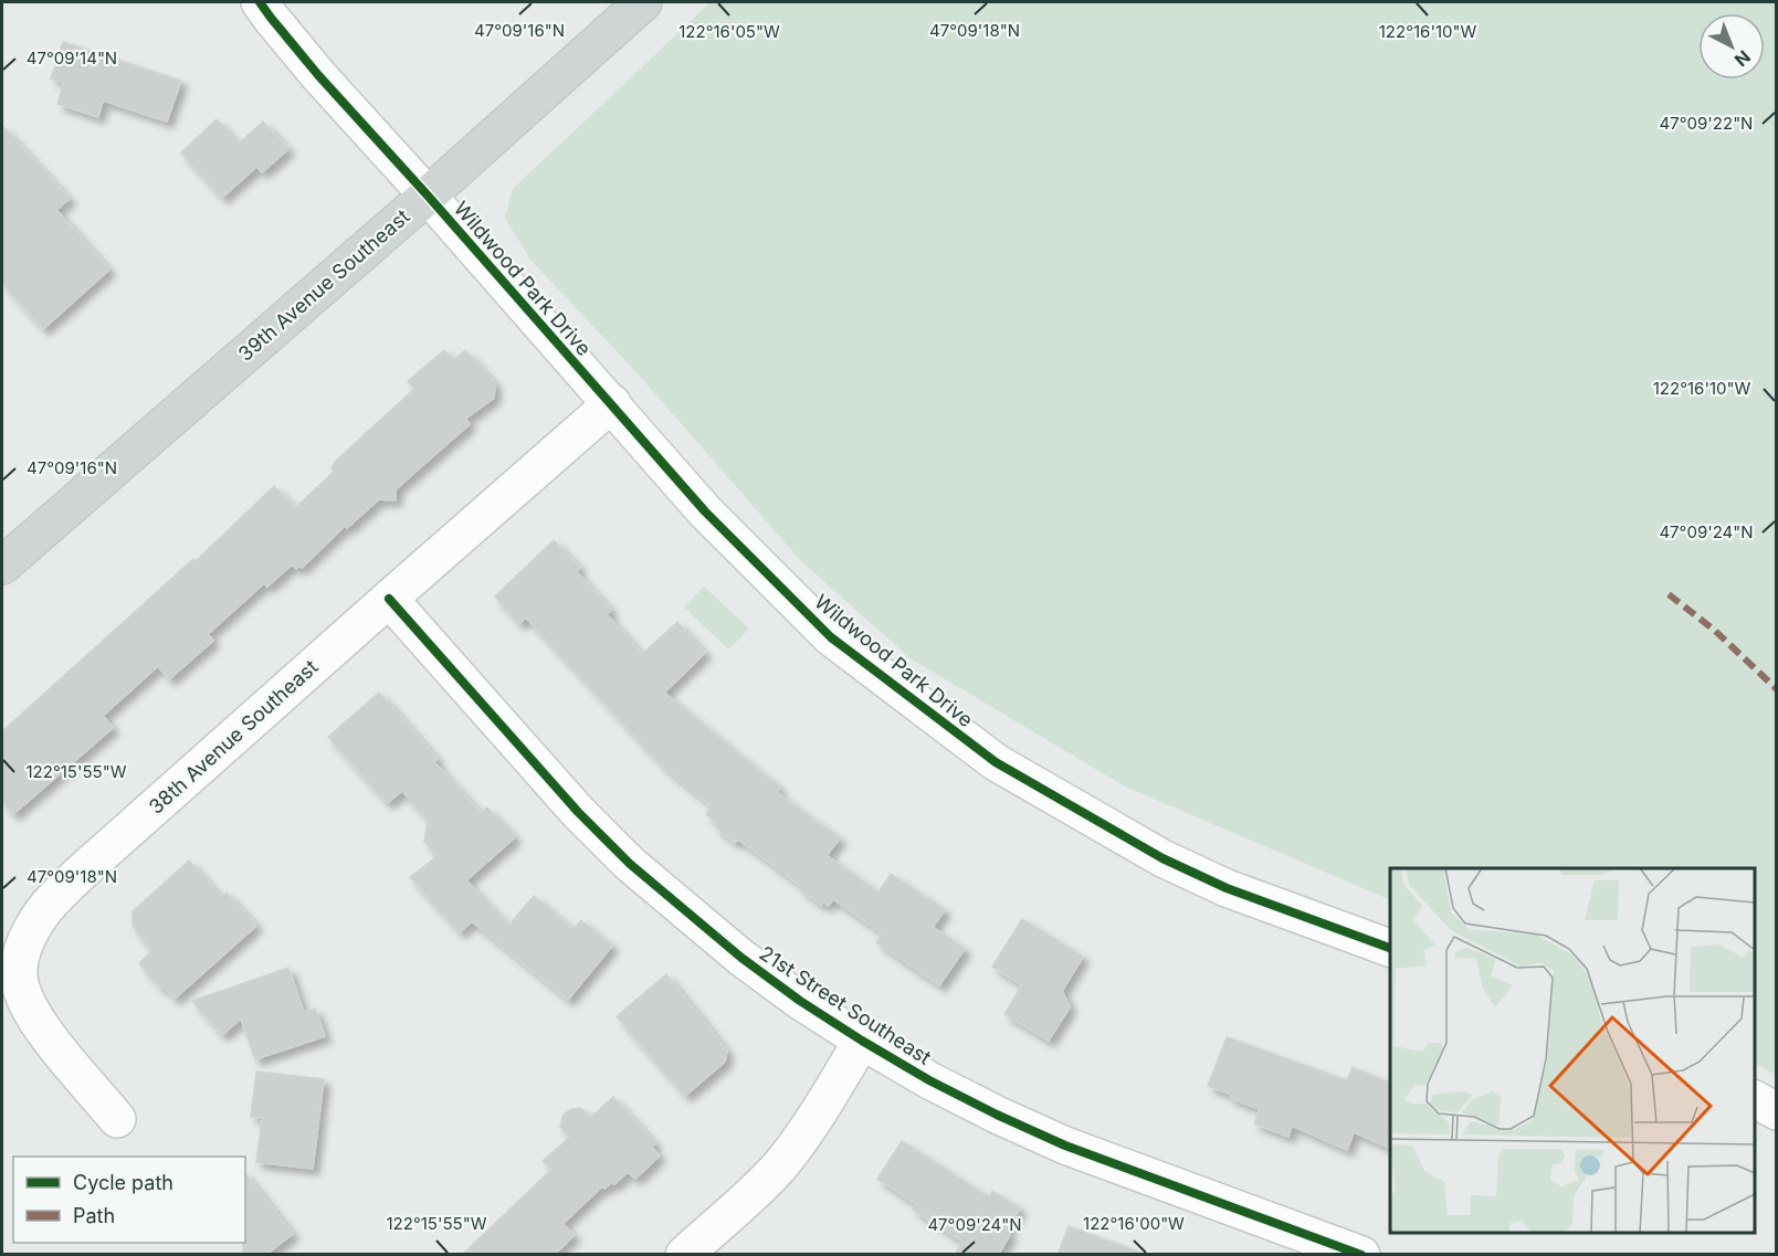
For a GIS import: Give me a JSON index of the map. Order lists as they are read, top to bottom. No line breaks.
{"streets":{"main road":["39th Avenue Southeast"],"street":["Wildwood Park Drive","38th Avenue Southeast","21st Street Southeast"]},"crossings":[["Wildwood Park Drive","39th Avenue Southeast"],["Wildwood Park Drive","38th Avenue Southeast"],["38th Avenue Southeast","21st Street Southeast"]],"legend":["Cycle path","Path"],"north":"bottom right","coordinates":["47°09'16\"N","47°09'18\"N","122°16'05\"W","122°16'10\"W","47°09'14\"N","47°09'22\"N","47°09'24\"N","122°15'55\"W","122°16'00\"W"]}
